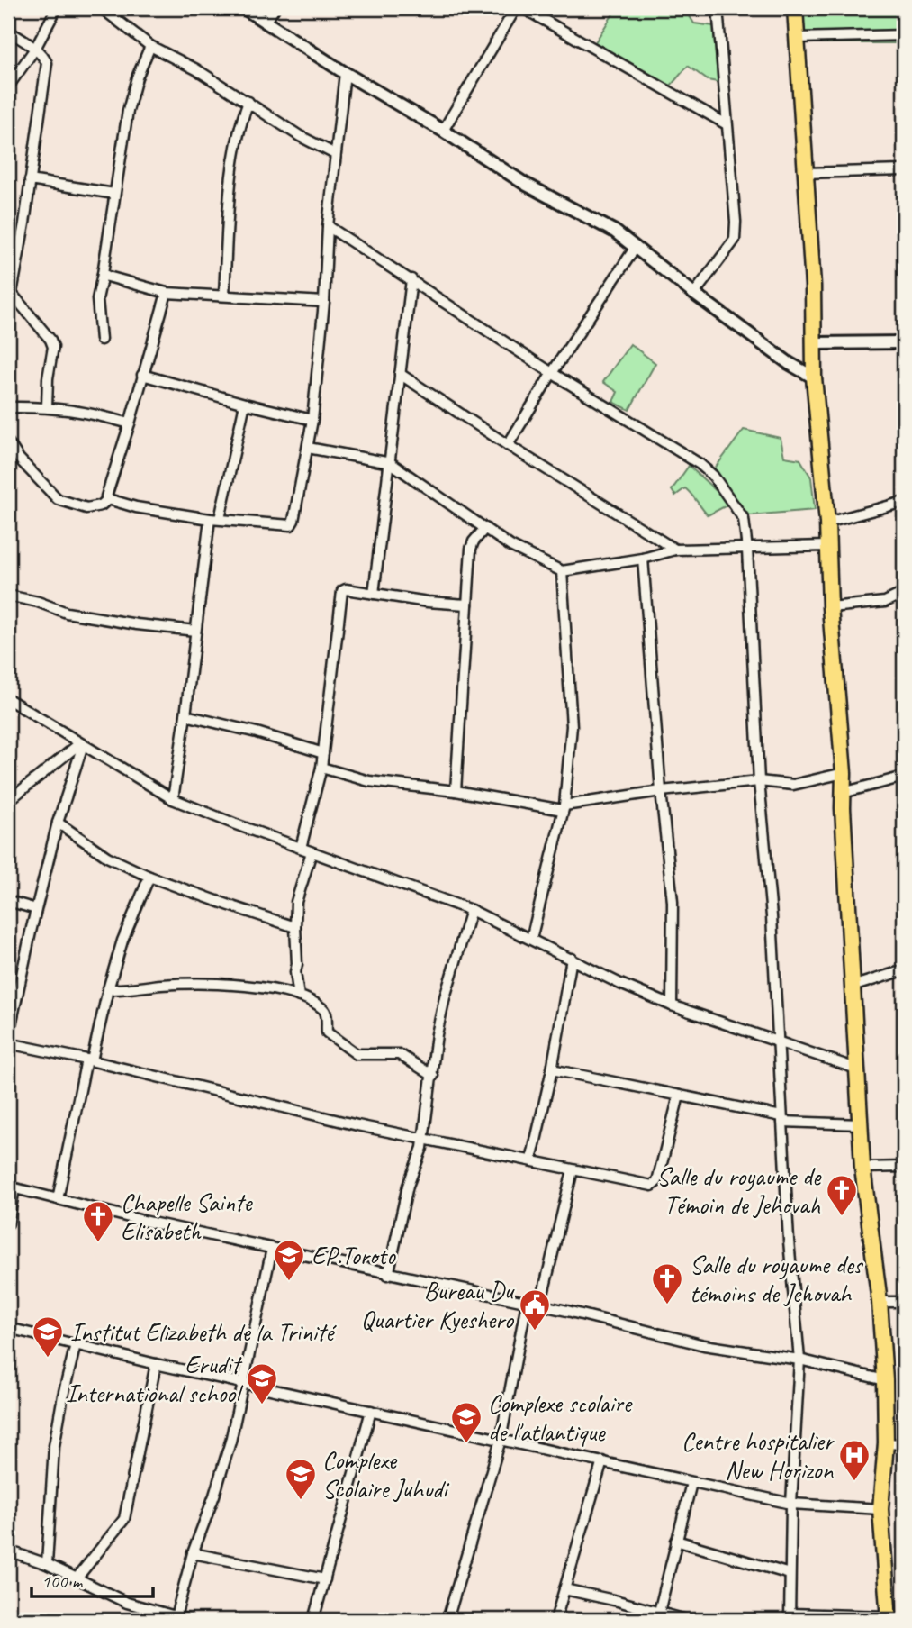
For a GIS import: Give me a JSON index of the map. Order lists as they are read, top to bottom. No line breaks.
{"places":{"church":["Salle du royaume de Témoin de Jehovah","Chapelle Sainte Elisabeth","Salle du royaume des témoins de Jehovah"],"school or university":["EP.Toroto","Institut Elizabeth de la Trinité","Erudit International school","Complexe scolaire de l'atlantique","Complexe Scolaire Juhudi"],"public building":["Bureau Du Quartier Kyeshero"],"hospital":["Centre hospitalier New Horizon"]},"scale_bar":"100 m"}
